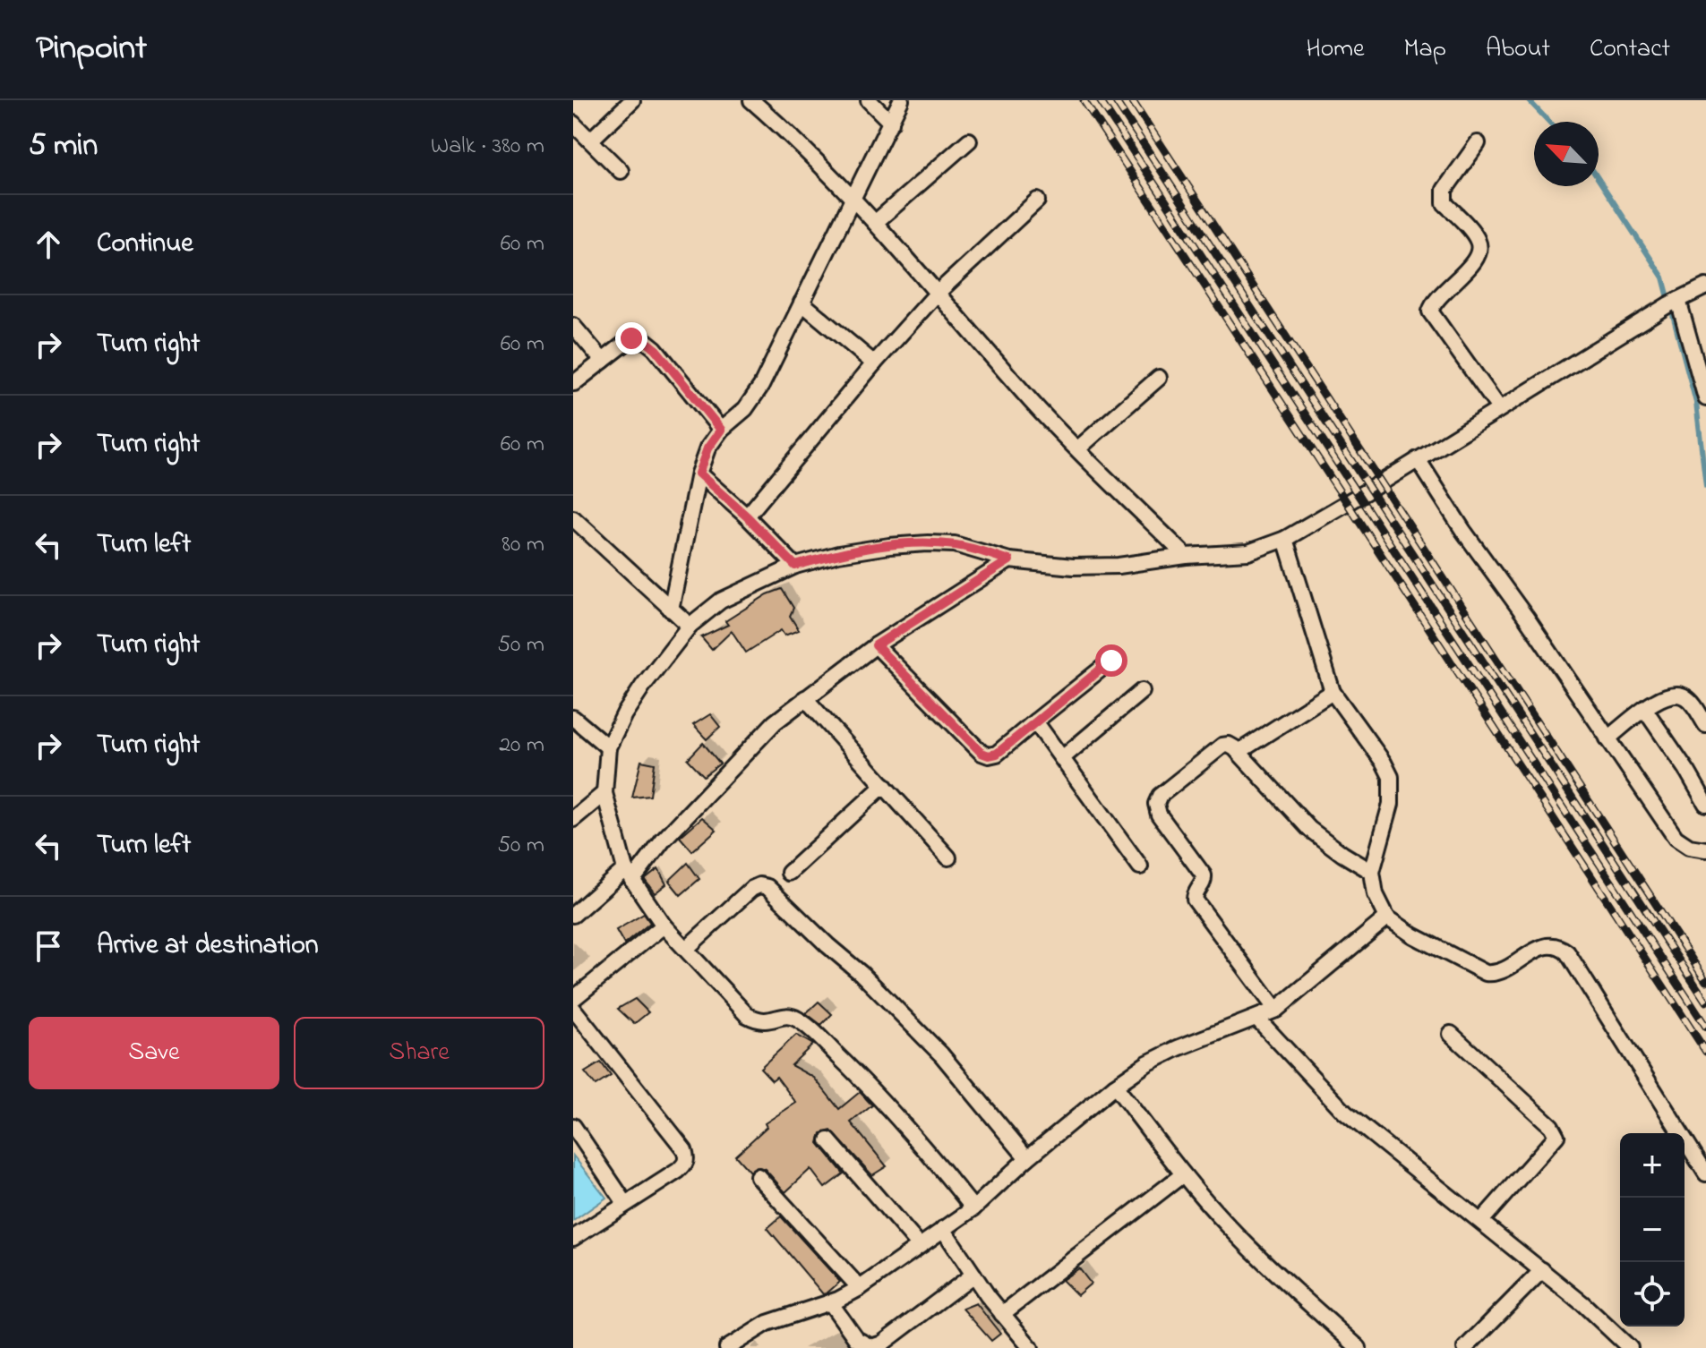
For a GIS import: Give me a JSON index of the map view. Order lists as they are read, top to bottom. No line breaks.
{"north":"top left","page":{"header":"Pinpoint","nav":["Home","Map","About","Contact"],"heading":["5 min","Walk · 380 m"],"list":[["Continue","60 m"],["Turn right","60 m"],["Turn right","60 m"],["Turn left","80 m"],["Turn right","50 m"],["Turn right","20 m"],["Turn left","50 m"],"Arrive at destination"],"buttons":["Save","Share"],"map_buttons":["+","−"]}}
